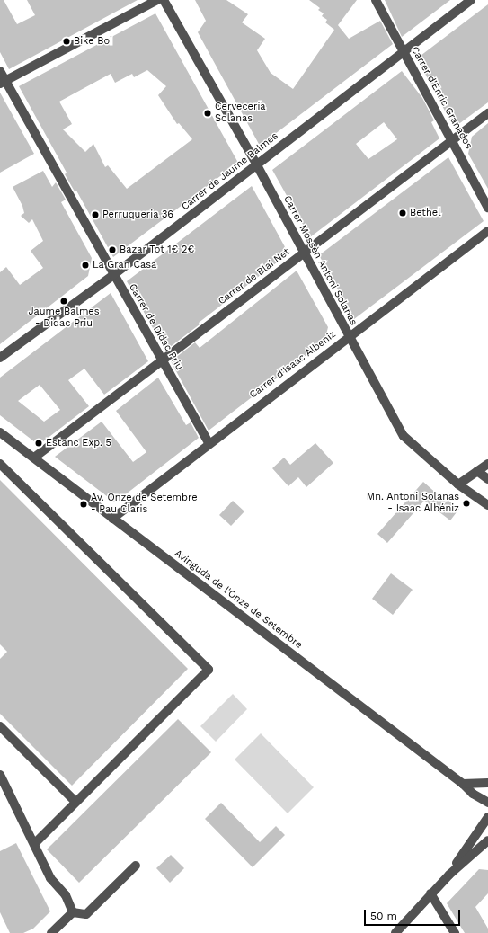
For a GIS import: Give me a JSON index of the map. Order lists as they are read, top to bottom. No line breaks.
{"streets":{"street":["Carrer d'Enric Granados","Carrer de Jaume Balmes","Carrer Mossèn Antoni Solanas","Carrer de Blai Net","Carrer de Dídac Priu","Carrer d'Isaac Albeniz","Avinguda de l'Onze de Setembre"]},"crossings":[["Carrer d'Enric Granados","Carrer de Jaume Balmes"],["Carrer d'Enric Granados","Carrer de Blai Net"],["Carrer de Jaume Balmes","Carrer Mossèn Antoni Solanas"],["Carrer de Jaume Balmes","Carrer de Dídac Priu"],["Carrer Mossèn Antoni Solanas","Carrer de Blai Net"],["Carrer Mossèn Antoni Solanas","Carrer d'Isaac Albeniz"],["Carrer de Blai Net","Carrer de Dídac Priu"],["Carrer de Blai Net","Avinguda de l'Onze de Setembre"],["Carrer de Dídac Priu","Carrer d'Isaac Albeniz"],["Carrer d'Isaac Albeniz","Avinguda de l'Onze de Setembre"]],"places":["Bike Boi","Cervecería Solanas","Bethel","Perruqueria 36","Bazar Tot 1€ 2€","La Gran Casa","Jaume Balmes - Didac Priu","Estanc Exp. 5","Mn. Antoni Solanas - Isaac Albéniz","Av. Onze de Setembre - Pau Claris"],"scale_bar":"50 m"}
